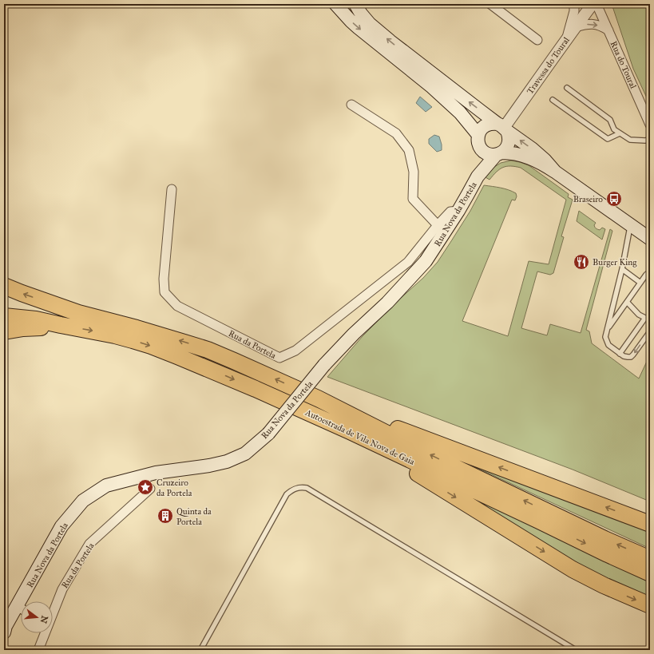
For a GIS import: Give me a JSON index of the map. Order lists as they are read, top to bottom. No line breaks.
{"streets":{"highway":["Autoestrada de Vila Nova de Gaia"],"main road":["Rua Nova da Portela"],"street":["Rua do Toural","Travessa do Toural","Rua da Portela"]},"crossings":[["Travessa do Toural","Rua Nova da Portela"],["Rua Nova da Portela","Rua da Portela"]],"places":{"bus stop":["Braseiro"],"restaurant":["Burger King"],"place":["Cruzeiro da Portela"],"building":["Quinta da Portela"]},"north":"right"}
